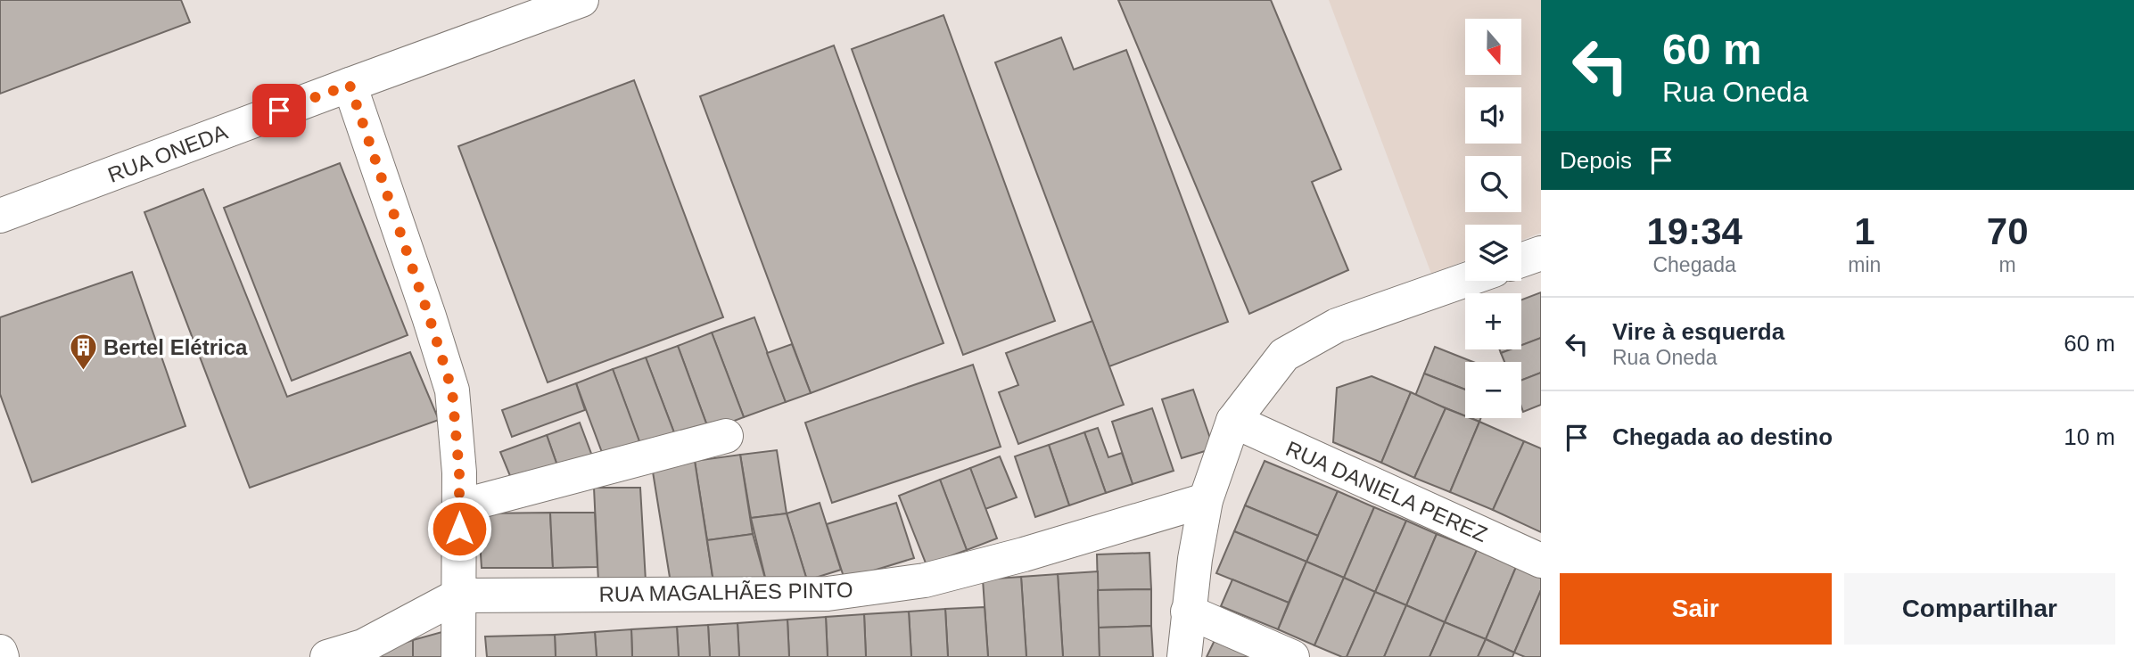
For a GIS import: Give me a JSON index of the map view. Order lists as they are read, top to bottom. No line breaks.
{"streets":{"street":["RUA ONEDA","RUA DANIELA PEREZ","RUA MAGALHÃES PINTO"]},"places":{"building":["Bertel Elétrica"]},"north":"bottom","page":{"turn":["60 m","Rua Oneda"],"map_buttons":["+","−"],"then":"Depois","eta":["19:34","Chegada","1","min","70","m"],"list":[{"name":"Vire à esquerda","note":"Rua Oneda","value":"60 m"},{"name":"Chegada ao destino","value":"10 m"}],"buttons":["Sair","Compartilhar"]}}
